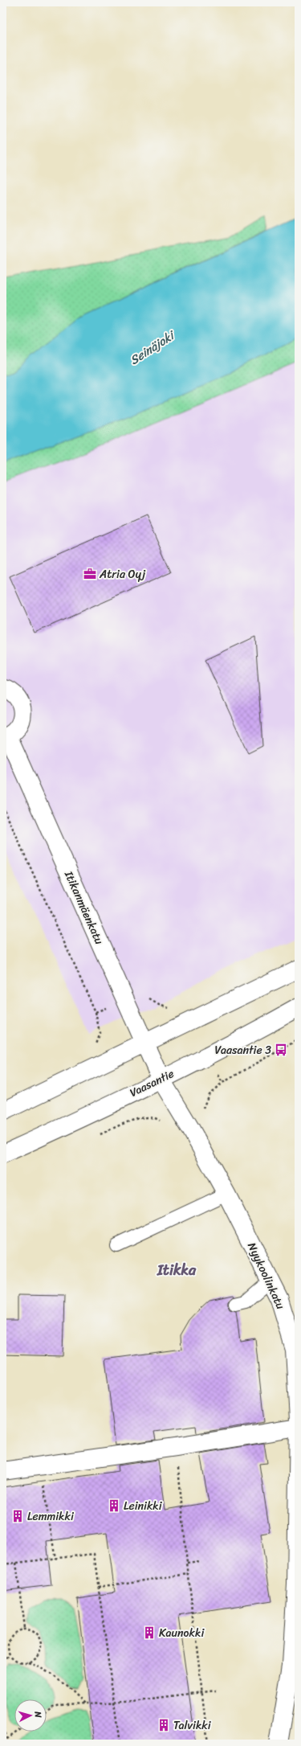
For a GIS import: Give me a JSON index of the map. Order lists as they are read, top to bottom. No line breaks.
{"streets":{"street":["Itikanmäenkatu","Vaasantie","Nyykoolinkatu"]},"crossings":[["Itikanmäenkatu","Vaasantie"],["Itikanmäenkatu","Nyykoolinkatu"],["Vaasantie","Nyykoolinkatu"]],"districts":["Itikka"],"water":["Seinäjoki"],"places":{"office":["Atria Oyj"],"bus stop":["Vaasantie 3"],"building":["Leinikki","Lemmikki","Kaunokki","Talvikki"]},"north":"right"}
